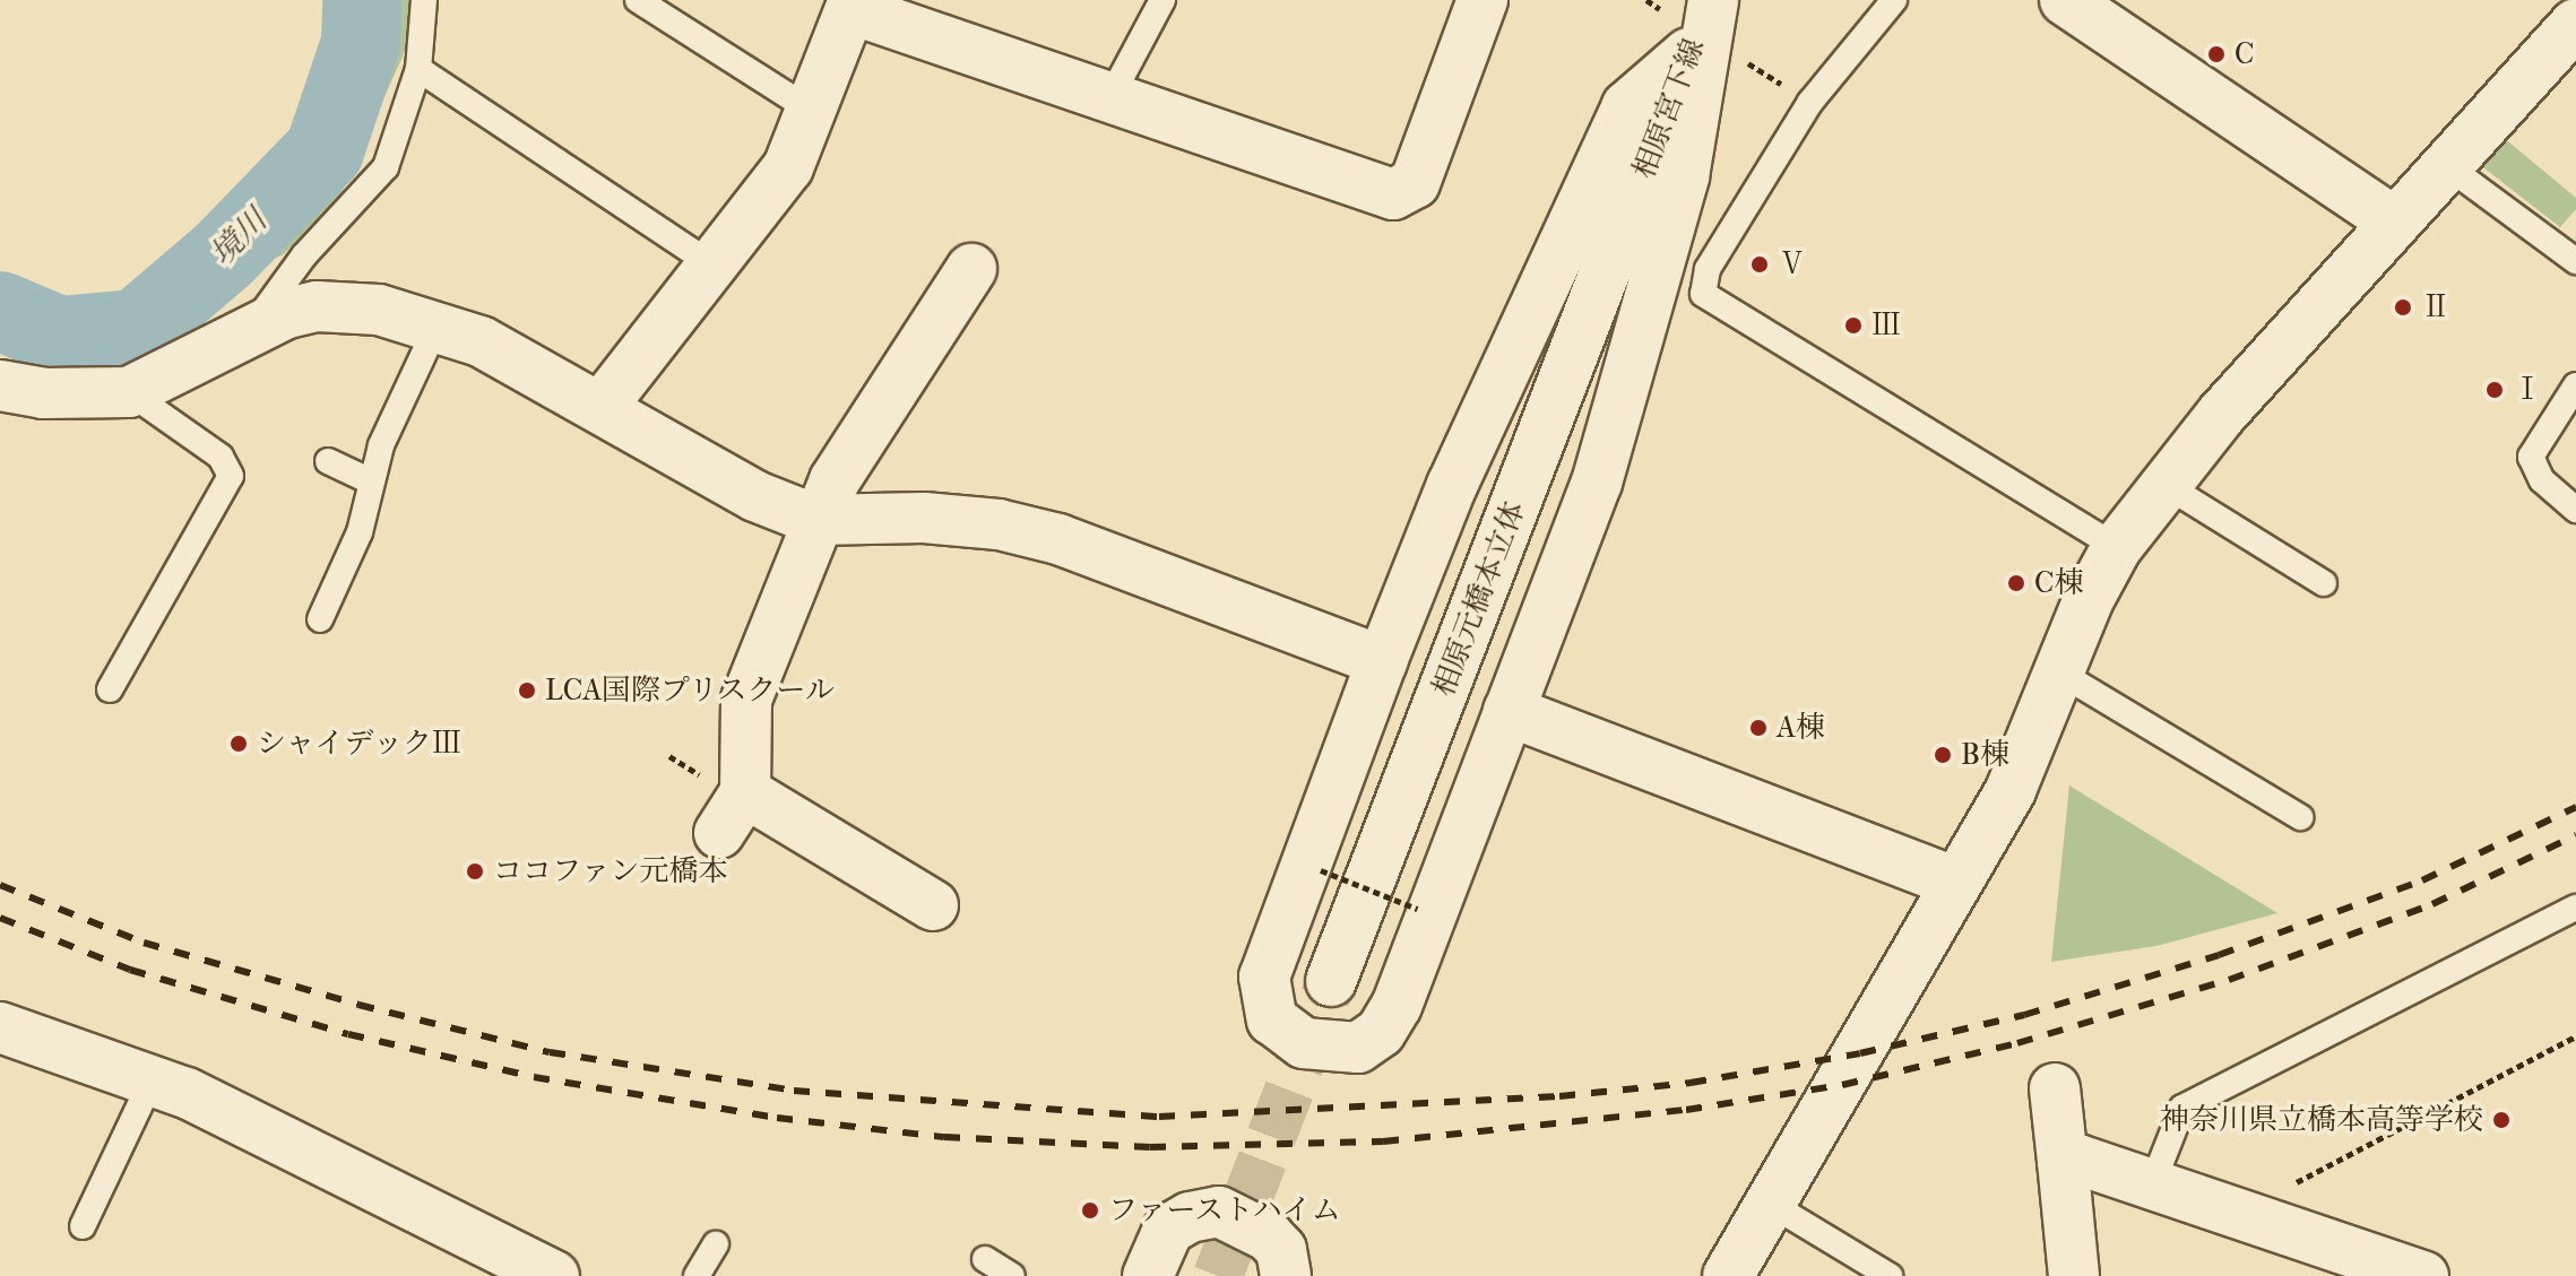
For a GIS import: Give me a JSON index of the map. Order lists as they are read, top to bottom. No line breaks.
{"streets":{"street":["相原宮下線","相原元橋本立体"]},"crossings":[["相原宮下線","相原元橋本立体"]],"water":["境川"],"places":["C","Ⅴ","Ⅱ","Ⅲ","Ⅰ","C棟","LCA国際プリスクール","A棟","シャイデックⅢ","B棟","ココファン元橋本","神奈川県立橋本高等学校","ファーストハイム"]}
